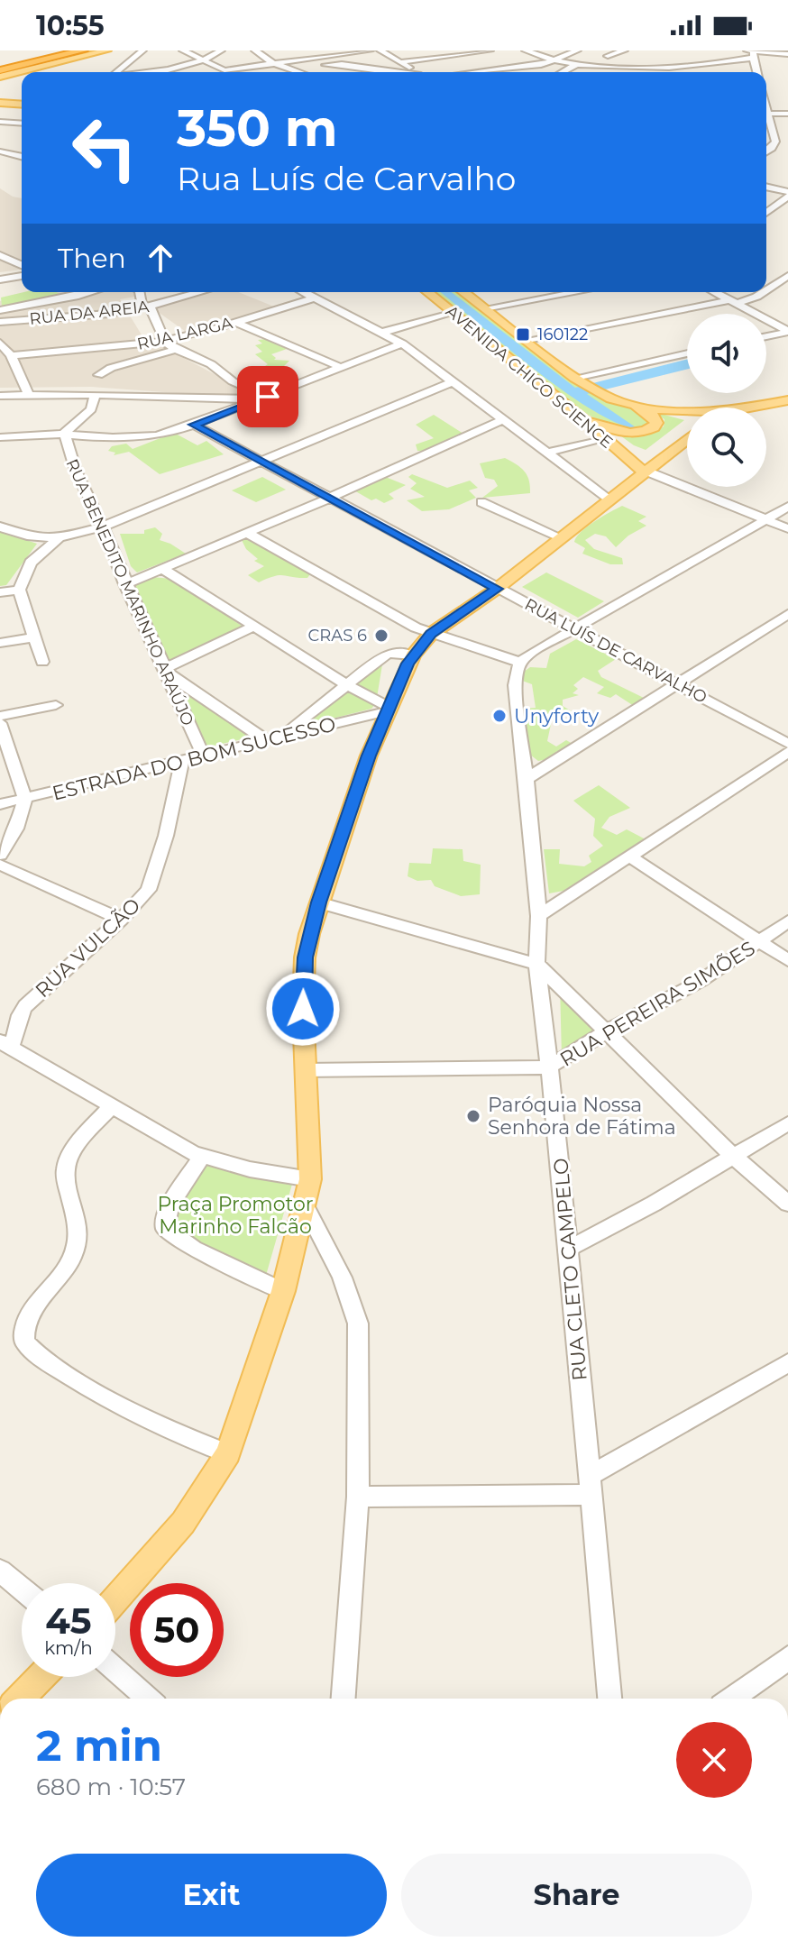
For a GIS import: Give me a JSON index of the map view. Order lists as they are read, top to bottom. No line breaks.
{"streets":{"main road":["AVENIDA CHICO SCIENCE"],"street":["RUA DA AREIA","RUA LARGA","RUA BENEDITO MARINHO ARAÚJO","RUA LUÍS DE CARVALHO","ESTRADA DO BOM SUCESSO","RUA VULCÃO","RUA PEREIRA SIMÕES","RUA CLETO CAMPELO"]},"crossings":[["RUA BENEDITO MARINHO ARAÚJO","ESTRADA DO BOM SUCESSO"],["ESTRADA DO BOM SUCESSO","RUA VULCÃO"],["RUA PEREIRA SIMÕES","RUA CLETO CAMPELO"]],"parks":["Praça Promotor Marinho Falcão"],"places":{"transit":["160122"],"other":["CRAS 6","Unyforty","Paróquia Nossa Senhora de Fátima"]},"page":{"status":"10:55","turn":["350 m","Rua Luís de Carvalho"],"then":"Then","speed":"45 km/h","limit":"50","heading":["2 min","680 m · 10:57"],"buttons":["Exit","Share"]}}
